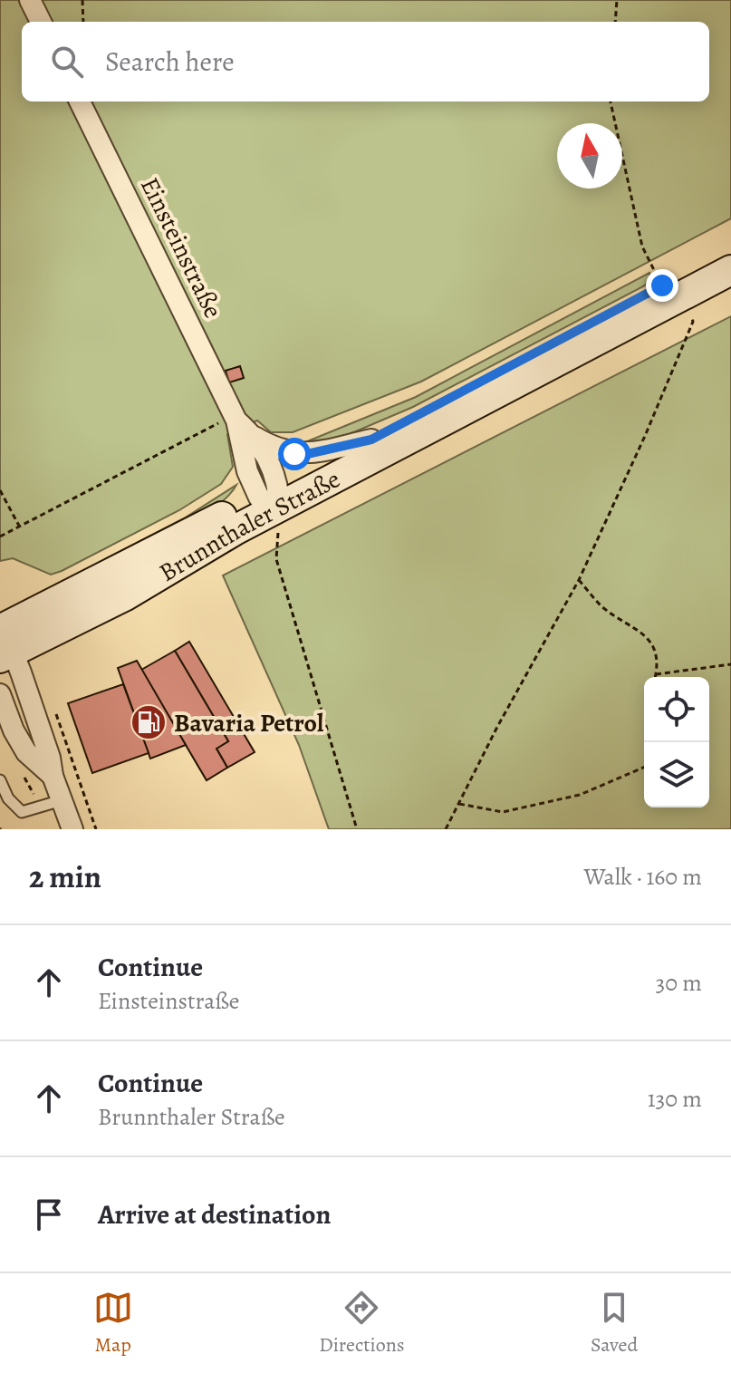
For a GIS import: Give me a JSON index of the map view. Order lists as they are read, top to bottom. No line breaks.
{"streets":{"main road":["Brunnthaler Straße"],"street":["Einsteinstraße"]},"crossings":[["Einsteinstraße","Brunnthaler Straße"]],"places":{"fuel station":["Bavaria Petrol"]},"north":"top","page":{"search":"Search here","heading":["2 min","Walk · 160 m"],"list":[["Continue","Einsteinstraße","30 m"],["Continue","Brunnthaler Straße","130 m"],"Arrive at destination"],"nav":["Map","Directions","Saved"]}}
